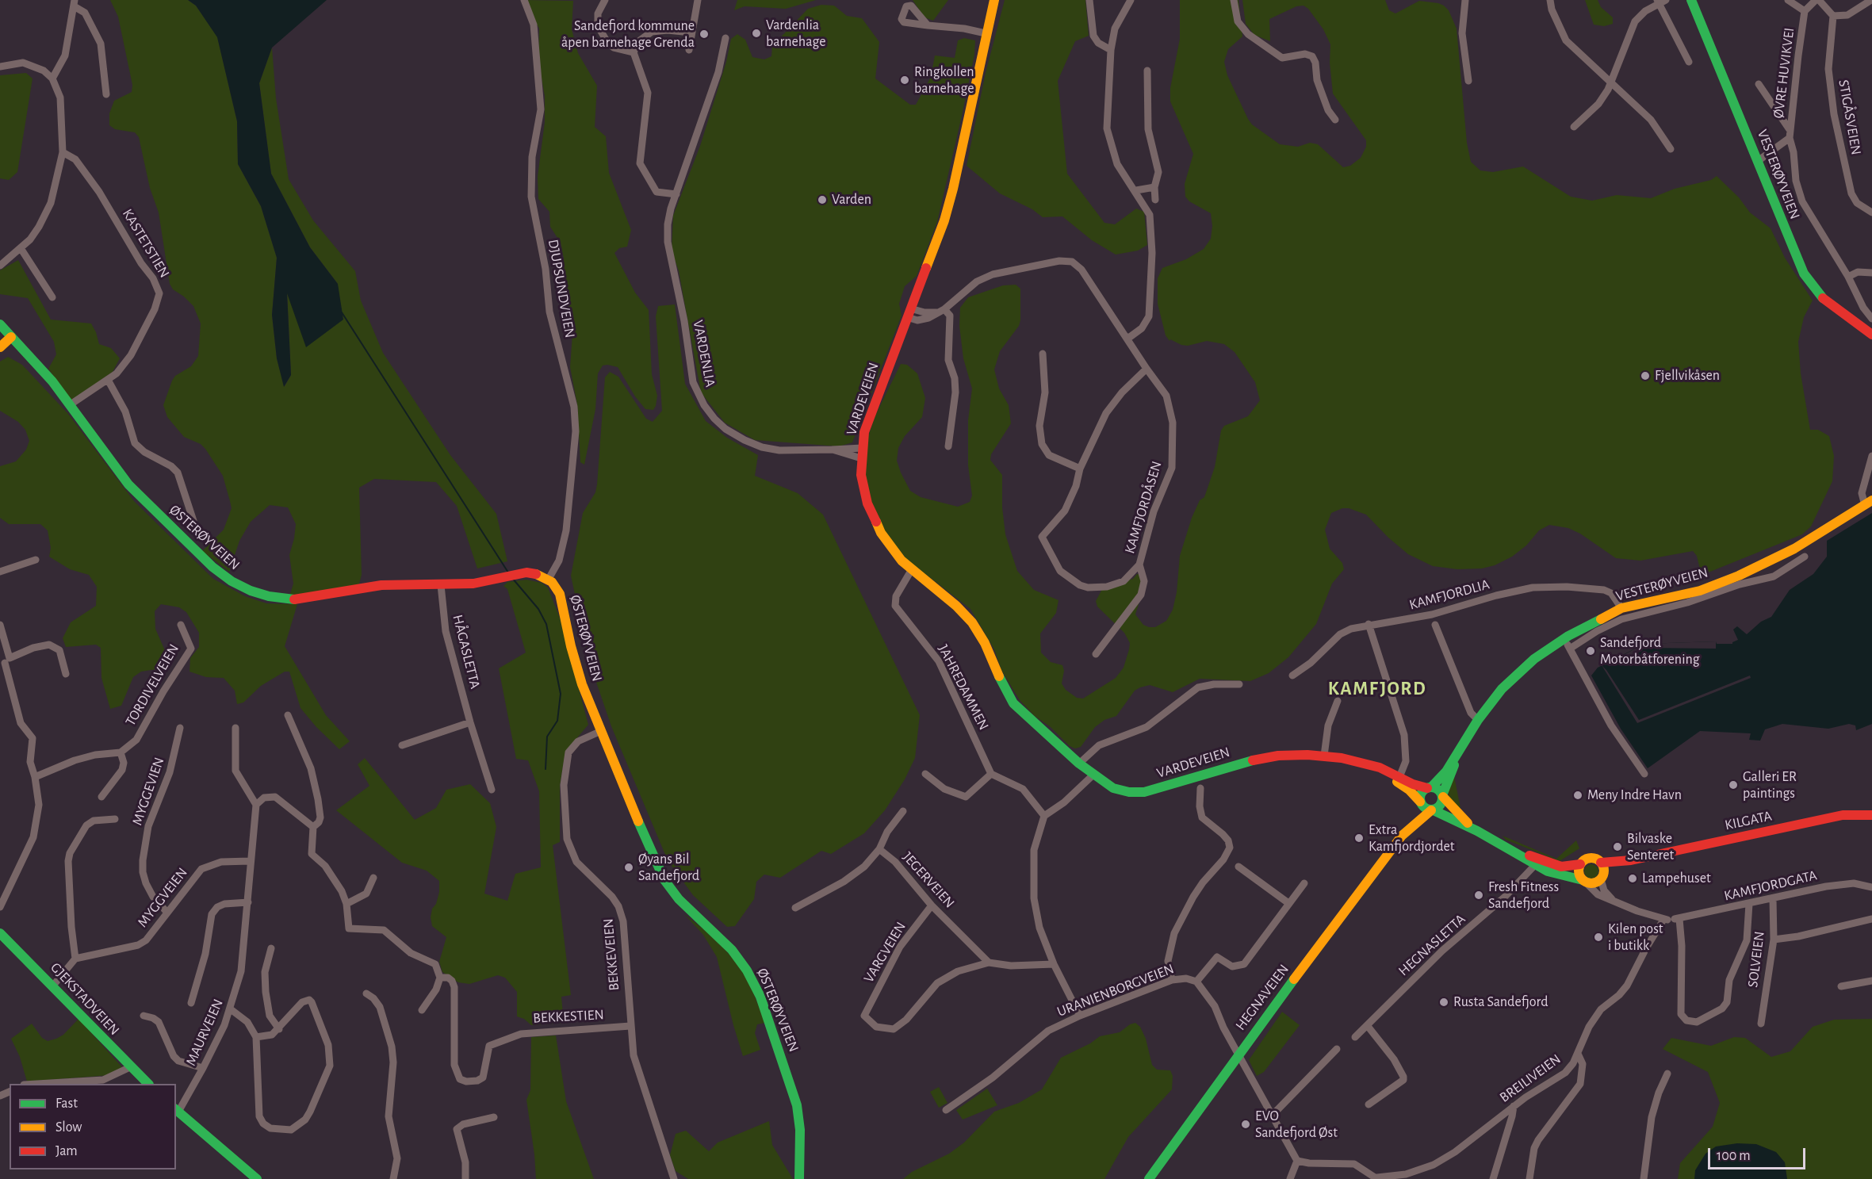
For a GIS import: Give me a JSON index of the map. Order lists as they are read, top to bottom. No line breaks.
{"streets":{"main road":["VESTERØYVEIEN","VARDEVEIEN","ØSTERØYVEIEN","KILGATA","HEGNAVEIEN","GJEKSTADVEIEN"],"street":["ØVRE HUVIKVEI","STIGÅSVEIEN","KASTETSTIEN","DJUPSUNDVEIEN","VARDENLIA","KAMFJORDÅSEN","KAMFJORDLIA","HÅGASLETTA","TORDIVELVEIEN","JAHREDAMMEN","MYGGEVIEN","JEGERVEIEN","KAMFJORDGATA","MYGGVEIEN","HEGNASLETTA","VARGVEIEN","BEKKEVEIEN","SOLVEIEN","URANIENBORGVEIEN","BEKKESTIEN","MAURVEIEN","BREILIVEIEN"]},"crossings":[["VESTERØYVEIEN","VARDEVEIEN"],["VESTERØYVEIEN","KAMFJORDLIA"],["VESTERØYVEIEN","HEGNAVEIEN"],["KASTETSTIEN","ØSTERØYVEIEN"],["DJUPSUNDVEIEN","ØSTERØYVEIEN"],["VARDENLIA","VARDEVEIEN"],["VARDEVEIEN","KAMFJORDÅSEN"],["VARDEVEIEN","JAHREDAMMEN"],["VARDEVEIEN","HEGNAVEIEN"],["ØSTERØYVEIEN","HÅGASLETTA"],["ØSTERØYVEIEN","BEKKEVEIEN"],["MYGGEVIEN","MYGGVEIEN"],["JEGERVEIEN","VARGVEIEN"],["KAMFJORDGATA","SOLVEIEN"],["KAMFJORDGATA","BREILIVEIEN"],["MYGGVEIEN","MAURVEIEN"],["BEKKEVEIEN","BEKKESTIEN"],["URANIENBORGVEIEN","HEGNAVEIEN"]],"districts":["KAMFJORD"],"places":["Vardenlia barnehage","Sandefjord kommune åpen barnehage Grenda","Ringkollen barnehage","Varden","Fjellvikåsen","Sandefjord Motorbåtforening","Galleri ER paintings","Meny Indre Havn","Extra Kamfjordjordet","Bilvaske Senteret","Øyans Bil Sandefjord","Lampehuset","Fresh Fitness Sandefjord","Kilen post i butikk","Rusta Sandefjord","EVO Sandefjord Øst"],"legend":["Fast","Slow","Jam"],"scale_bar":"100 m"}
